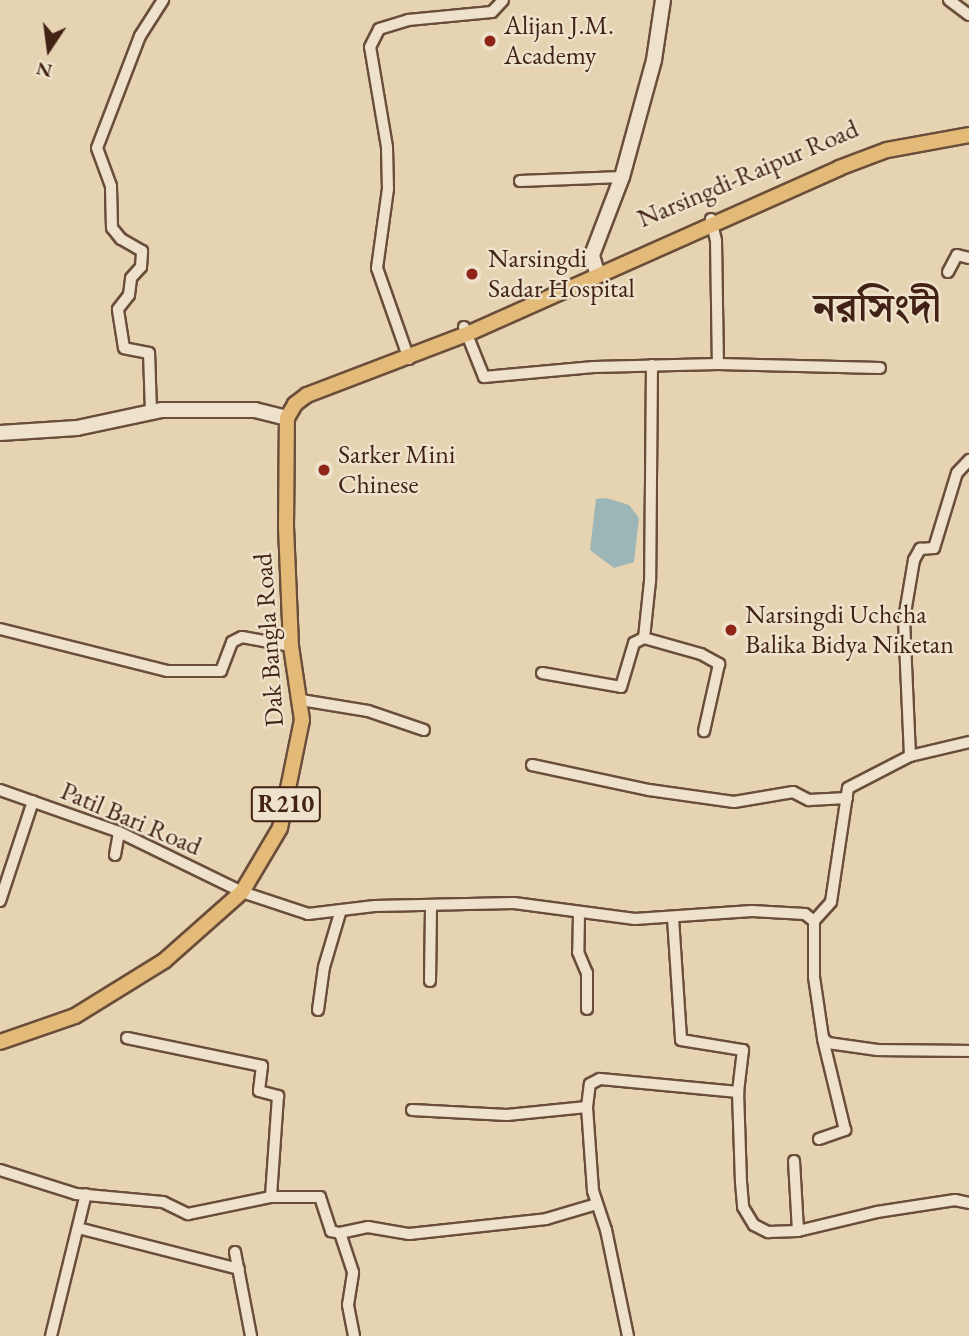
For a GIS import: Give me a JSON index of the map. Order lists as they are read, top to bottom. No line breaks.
{"streets":{"main road":["Narsingdi-Raipur Road","Dak Bangla Road","R210"],"street":["Patil Bari Road"]},"crossings":[["Narsingdi-Raipur Road","Dak Bangla Road"],["Dak Bangla Road","Patil Bari Road"]],"districts":["নরসিংদী"],"places":["Alijan J.M. Academy","Narsingdi Sadar Hospital","Sarker Mini Chinese","Narsingdi Uchcha Balika Bidya Niketan"],"north":"bottom"}
